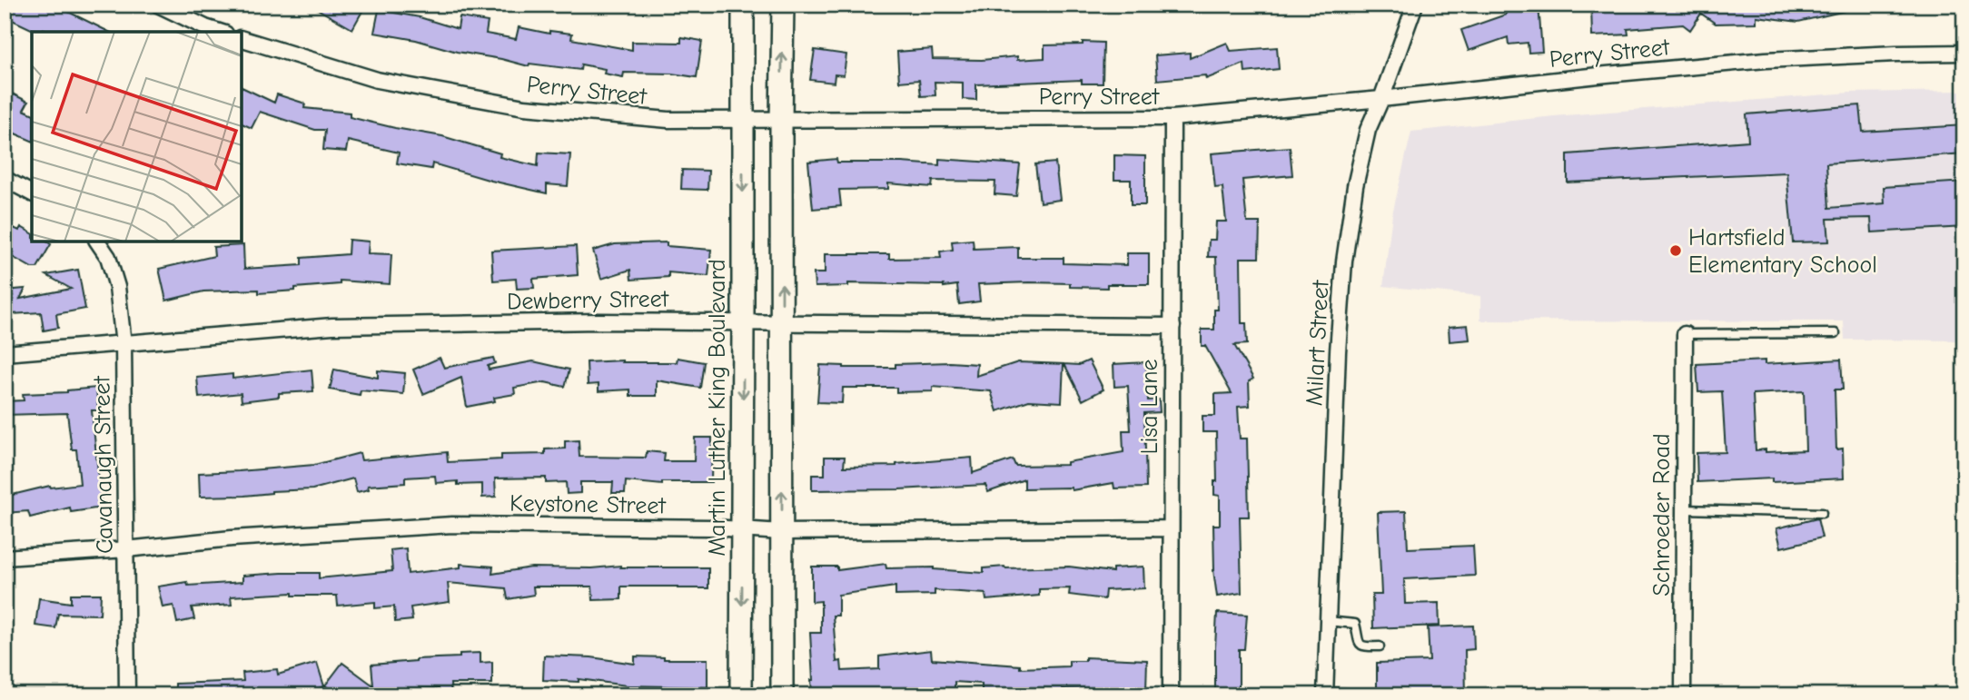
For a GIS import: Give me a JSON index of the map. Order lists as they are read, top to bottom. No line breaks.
{"streets":{"main road":["Martin Luther King Boulevard"],"street":["Perry Street","Dewberry Street","Milart Street","Lisa Lane","Cavanaugh Street","Keystone Street","Schroeder Road"]},"crossings":[["Perry Street","Milart Street"],["Perry Street","Lisa Lane"],["Perry Street","Martin Luther King Boulevard"],["Dewberry Street","Lisa Lane"],["Dewberry Street","Martin Luther King Boulevard"],["Dewberry Street","Cavanaugh Street"],["Lisa Lane","Keystone Street"],["Martin Luther King Boulevard","Keystone Street"],["Cavanaugh Street","Keystone Street"]],"places":["Hartsfield Elementary School"]}
